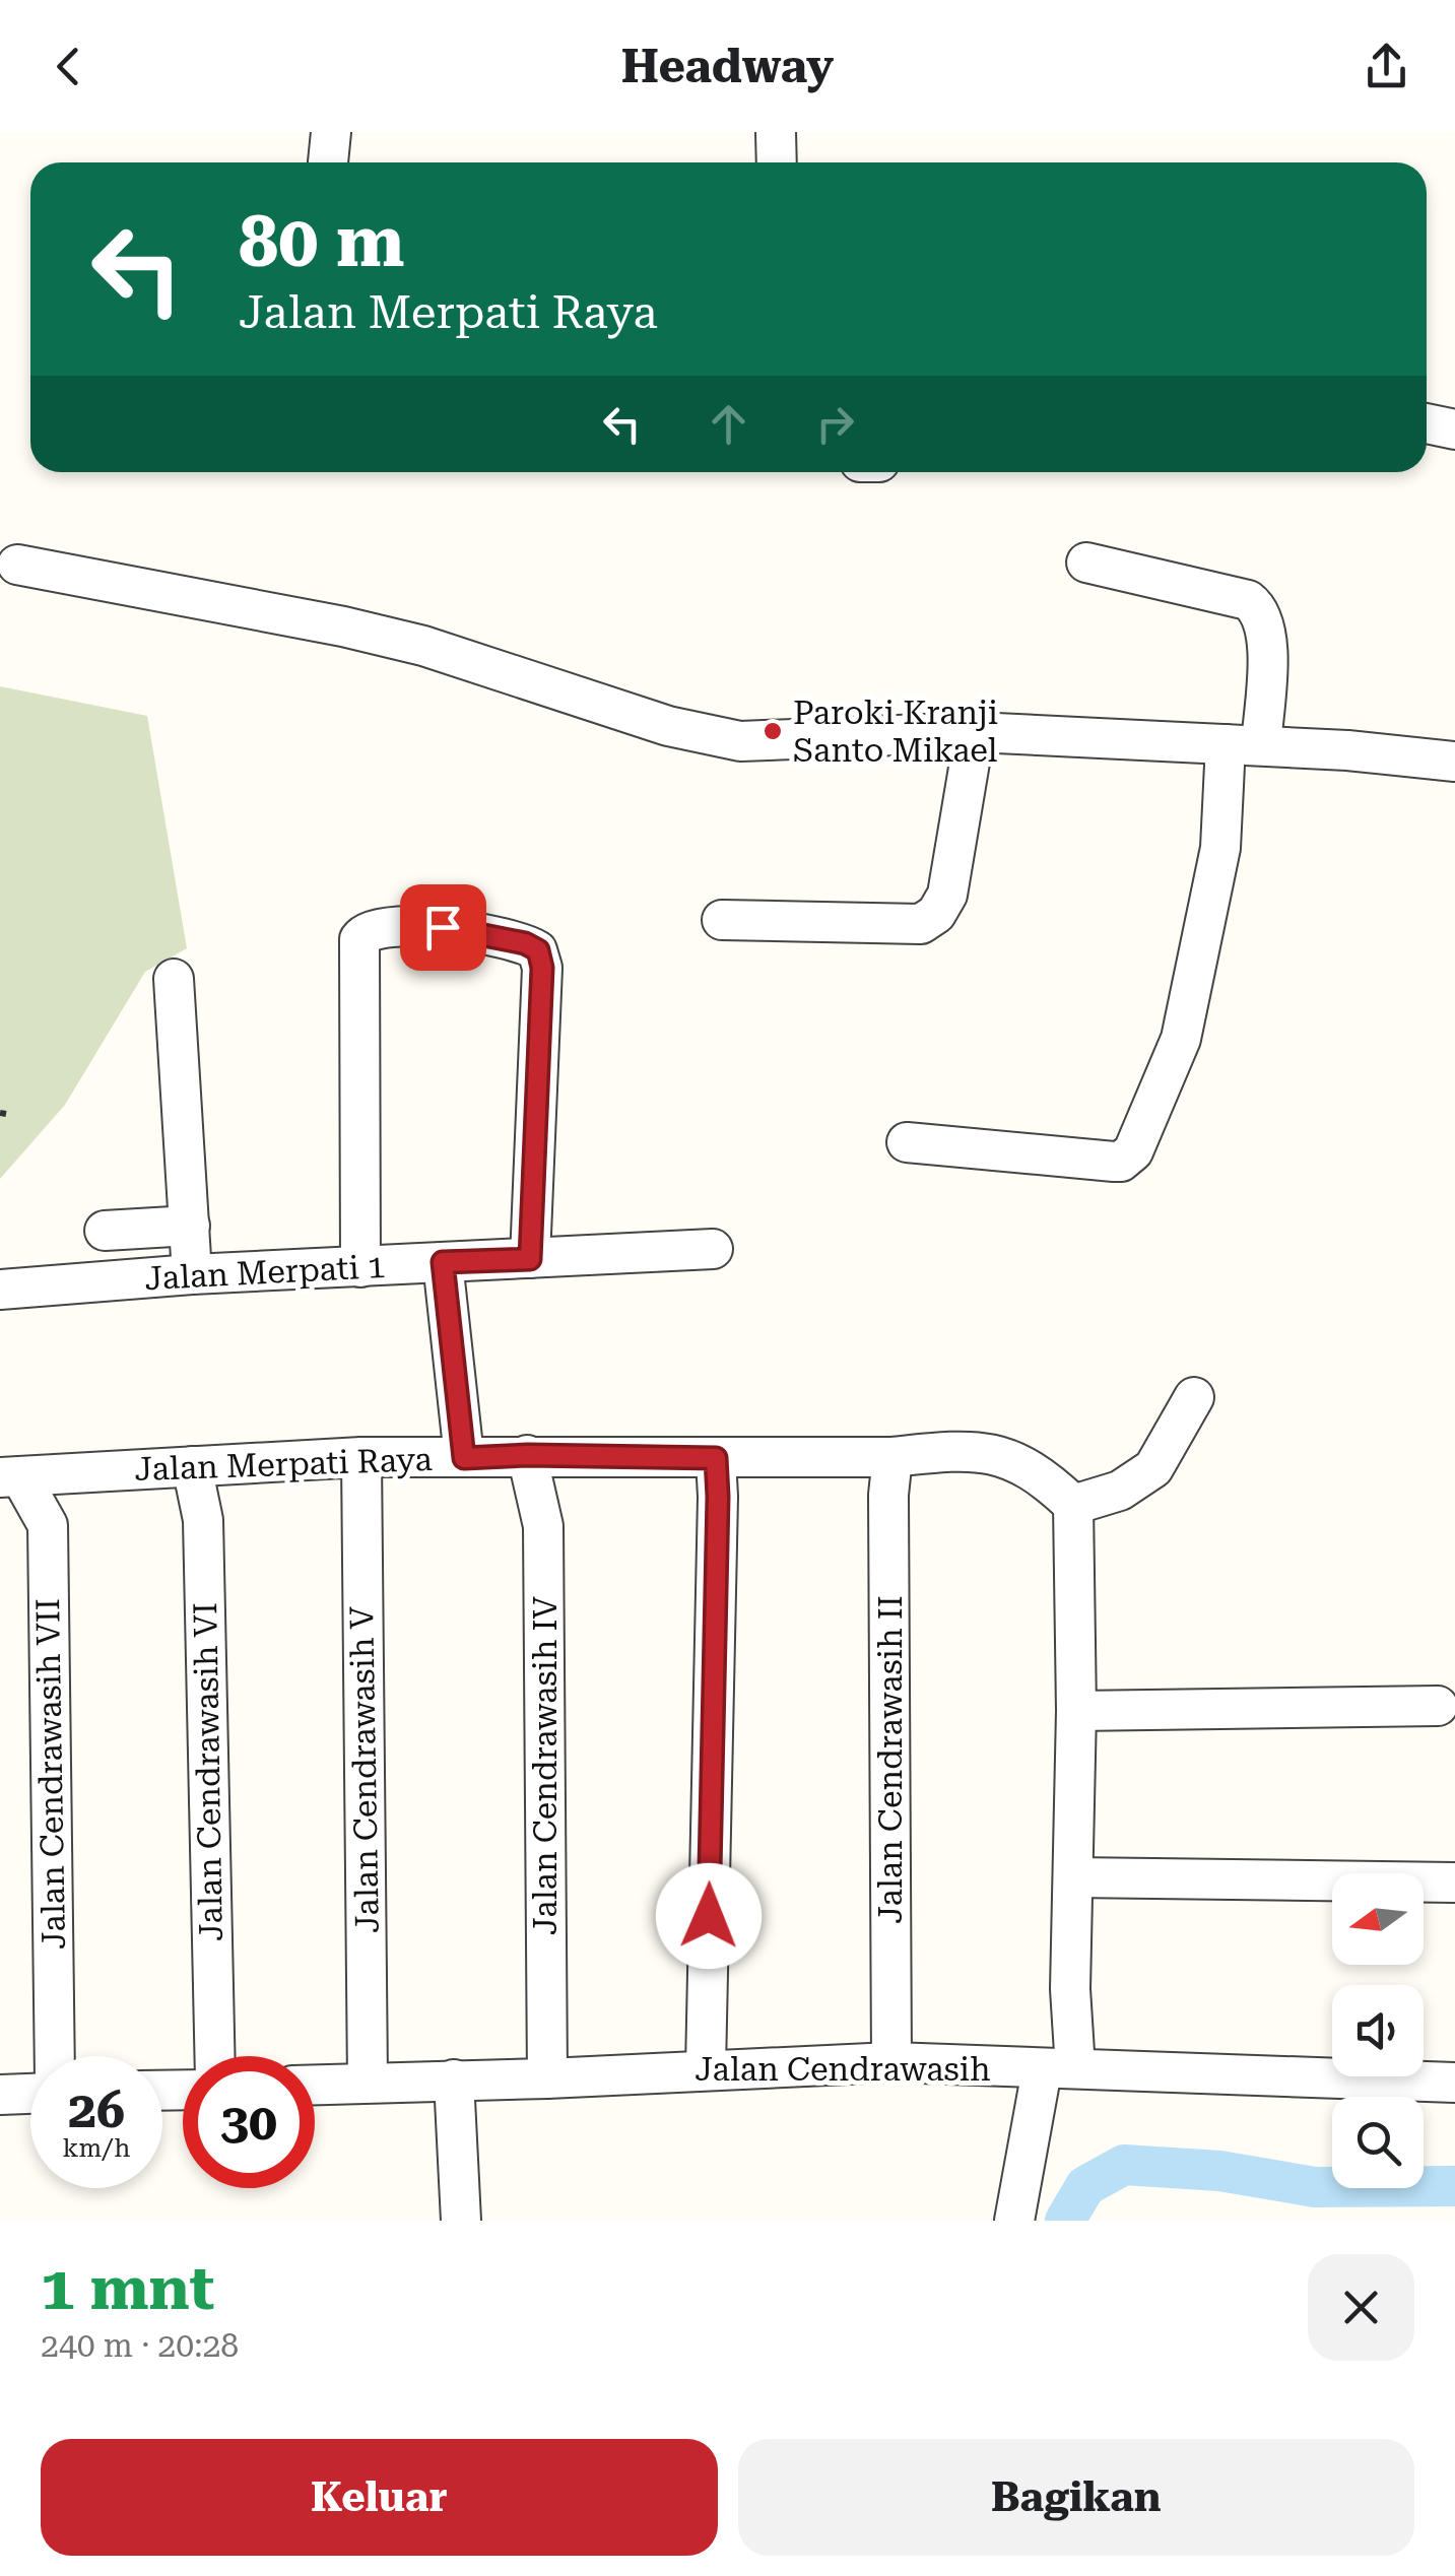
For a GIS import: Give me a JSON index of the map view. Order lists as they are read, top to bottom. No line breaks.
{"streets":{"street":["Jalan Merpati 1","Jalan Merpati Raya","Jalan Cendrawasih II","Jalan Cendrawasih IV","Jalan Cendrawasih V","Jalan Cendrawasih VI","Jalan Cendrawasih VII","Jalan Cendrawasih"]},"crossings":[["Jalan Merpati Raya","Jalan Cendrawasih II"],["Jalan Merpati Raya","Jalan Cendrawasih IV"],["Jalan Merpati Raya","Jalan Cendrawasih V"],["Jalan Merpati Raya","Jalan Cendrawasih VI"],["Jalan Merpati Raya","Jalan Cendrawasih VII"],["Jalan Cendrawasih II","Jalan Cendrawasih"],["Jalan Cendrawasih IV","Jalan Cendrawasih"],["Jalan Cendrawasih V","Jalan Cendrawasih"]],"places":["Paroki Kranji Santo Mikael"],"north":"left","page":{"header":"Headway","turn":["80 m","Jalan Merpati Raya"],"speed":"26 km/h","limit":"30","heading":["1 mnt","240 m · 20:28"],"buttons":["Keluar","Bagikan"]}}
